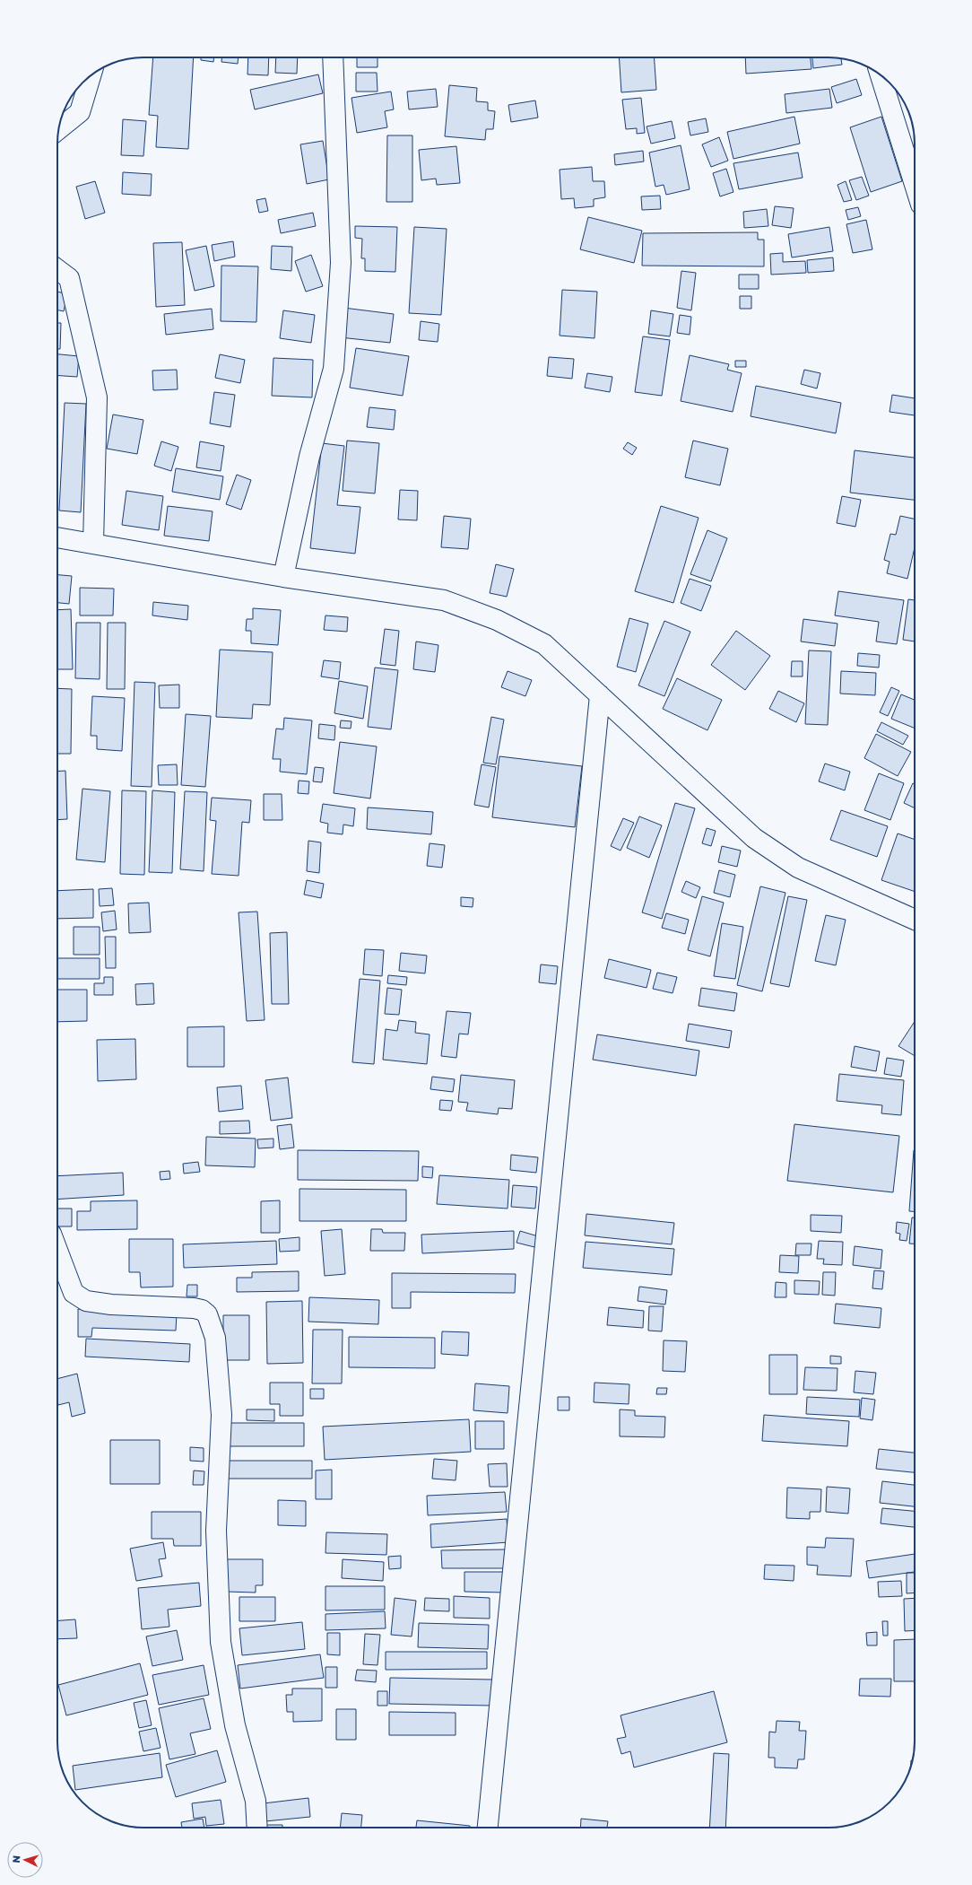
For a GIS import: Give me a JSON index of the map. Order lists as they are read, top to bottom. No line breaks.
{"north":"left"}
